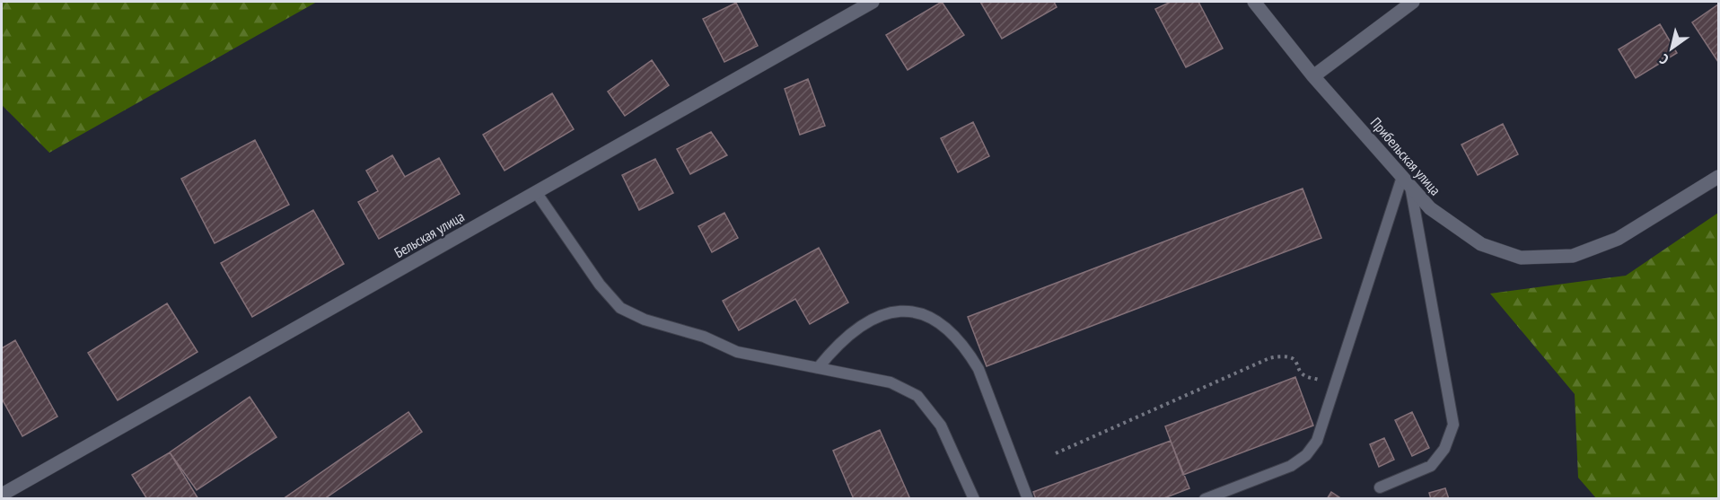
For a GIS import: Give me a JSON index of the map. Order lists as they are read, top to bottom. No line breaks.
{"streets":{"street":["Прибельская улица","Бельская улица"]},"north":"bottom left"}
